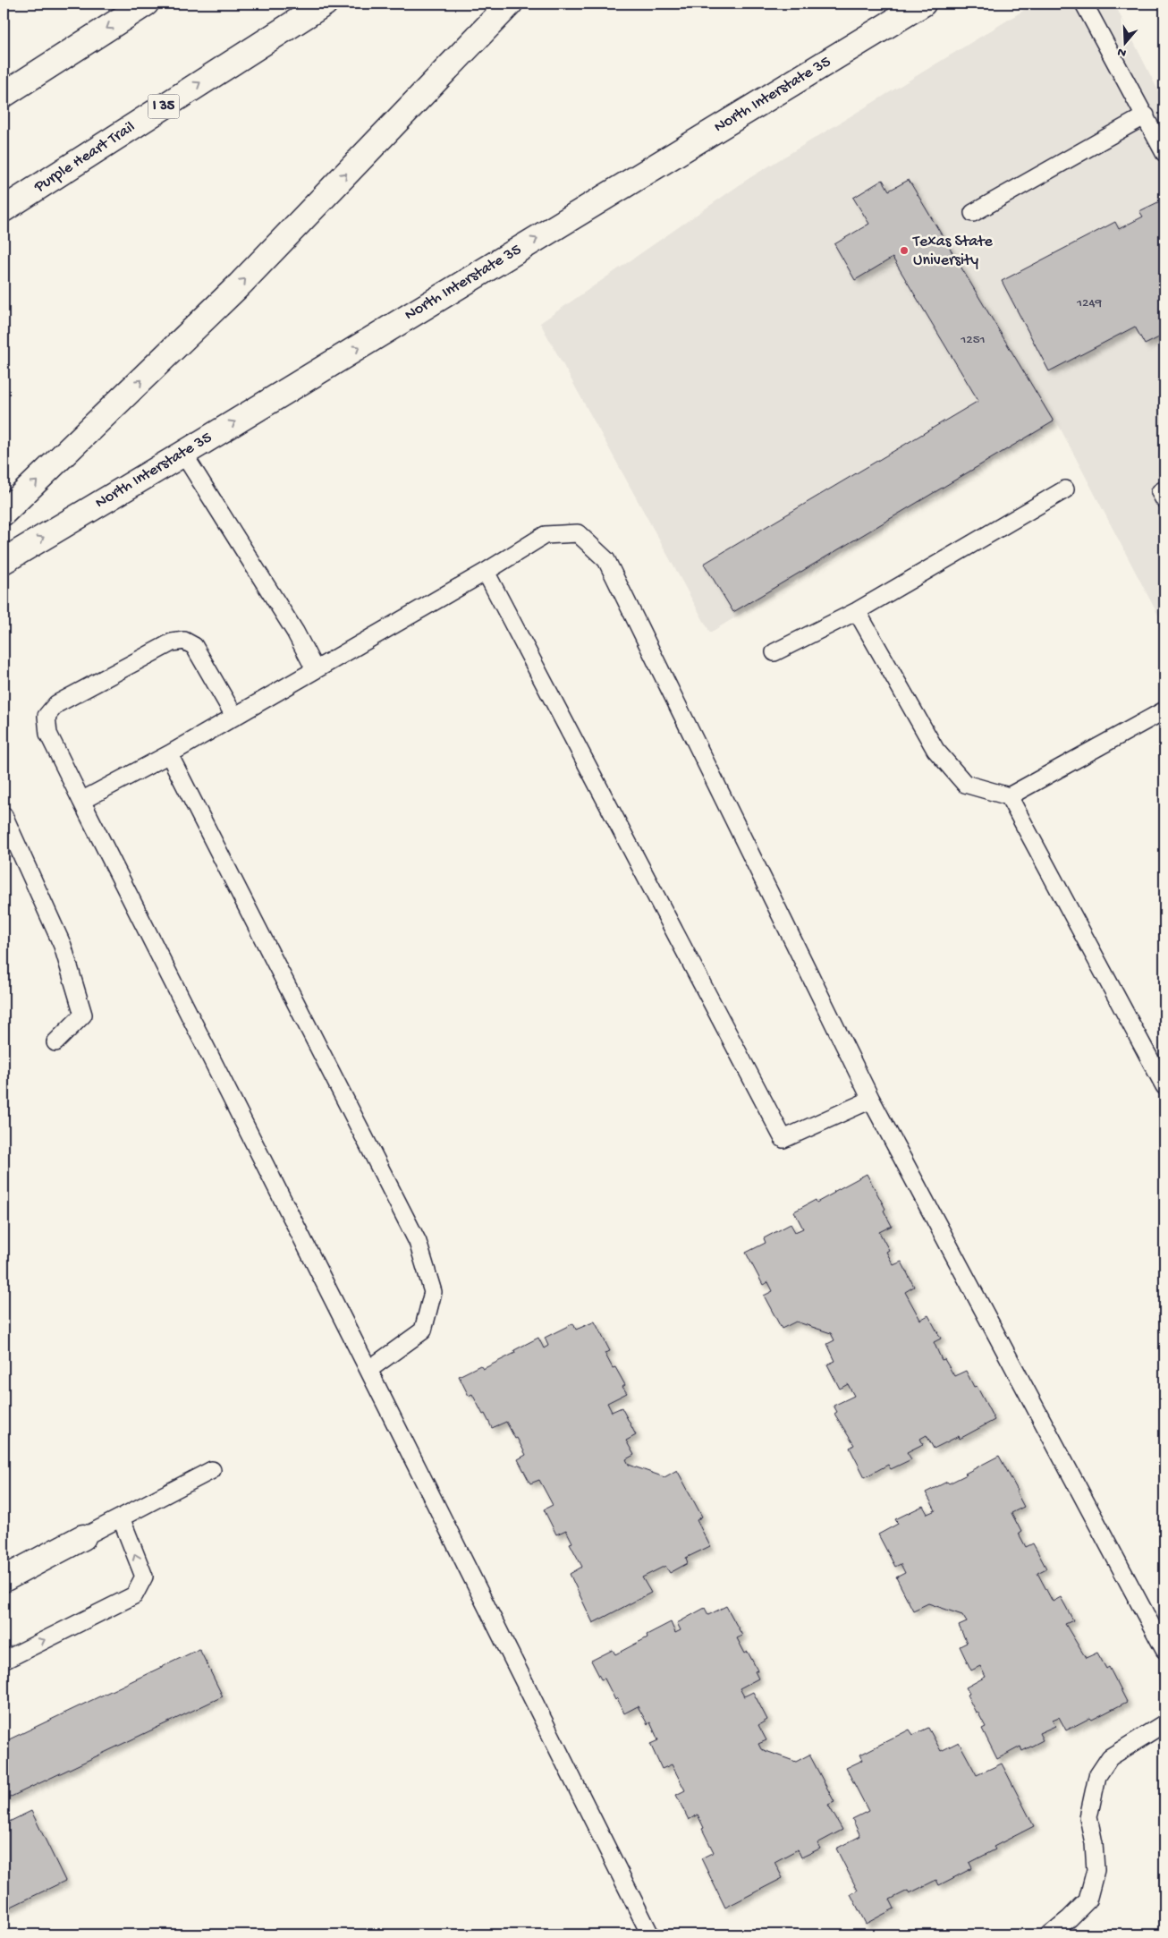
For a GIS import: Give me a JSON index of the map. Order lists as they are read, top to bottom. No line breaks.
{"streets":{"main road":["North Interstate 35","I 35","Purple Heart Trail"]},"places":["Texas State University"],"house_numbers":["1249","1251"],"north":"bottom"}
